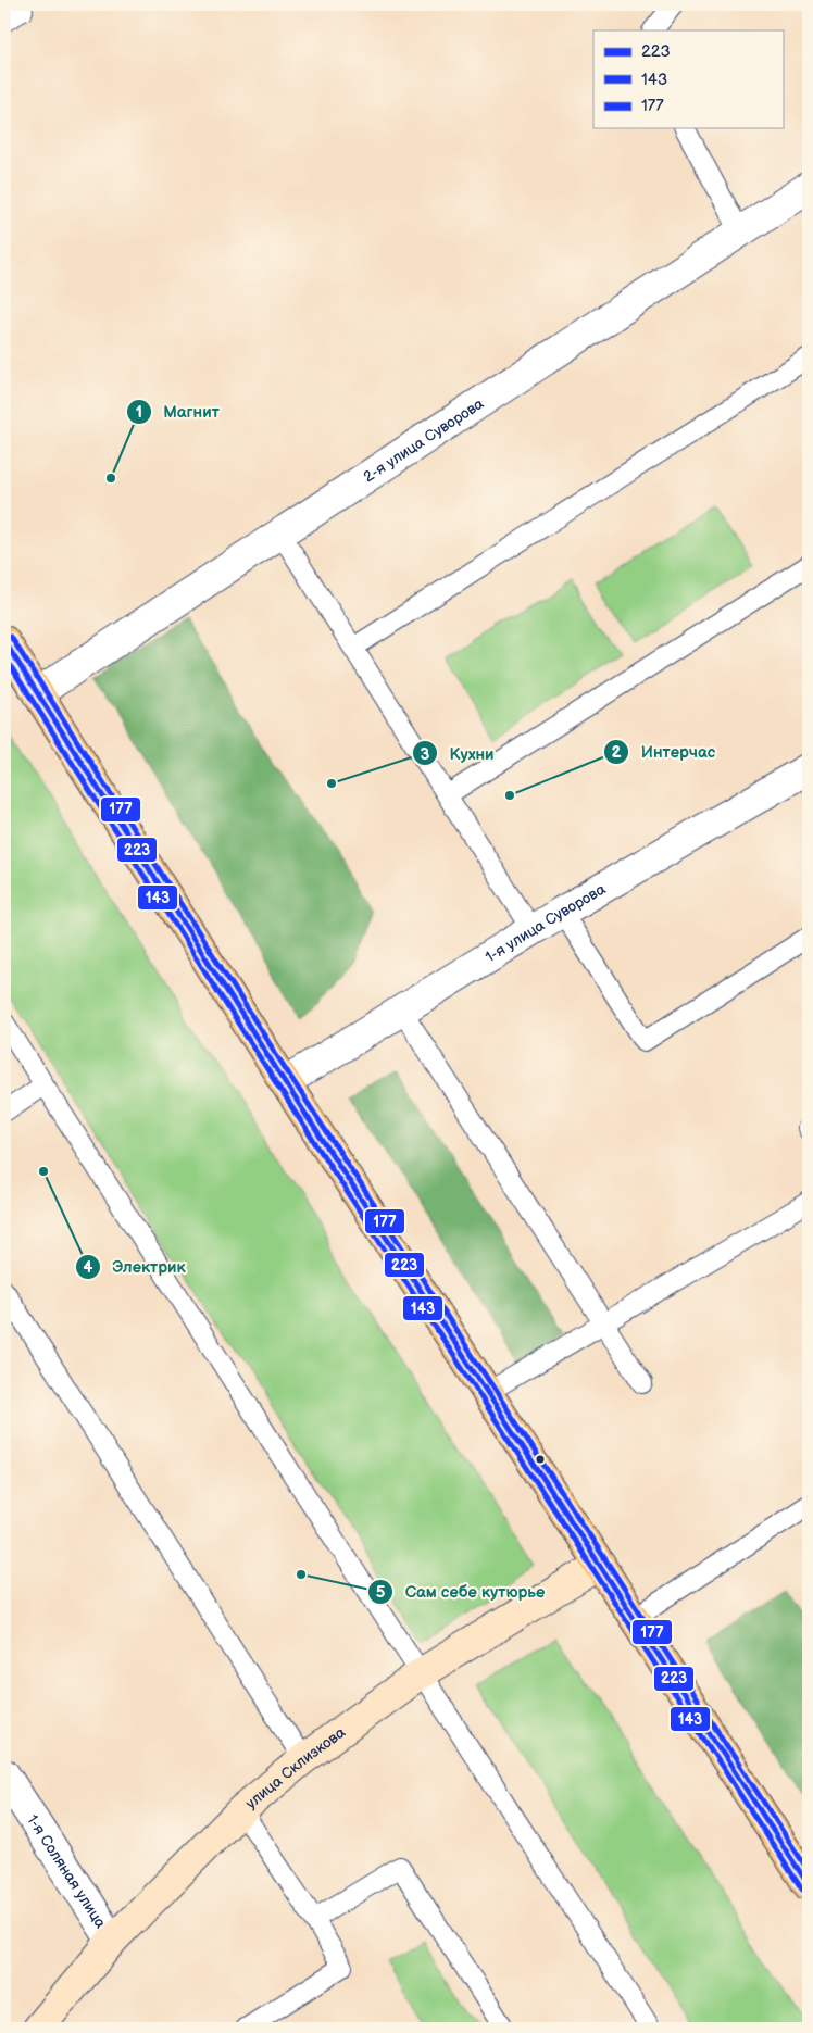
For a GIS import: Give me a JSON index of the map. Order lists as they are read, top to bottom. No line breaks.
{"streets":{"street":["2-я улица Суворова","1-я улица Суворова","улица Склизкова","1-я Соляная улица"]},"crossings":[["улица Склизкова","1-я Соляная улица"]],"places":["Магнит","Кухни","Интерчас","Электрик","Сам себе кутюрье"],"lines":["transit line 177","transit line 223","transit line 143"],"legend":["223","143","177"]}
